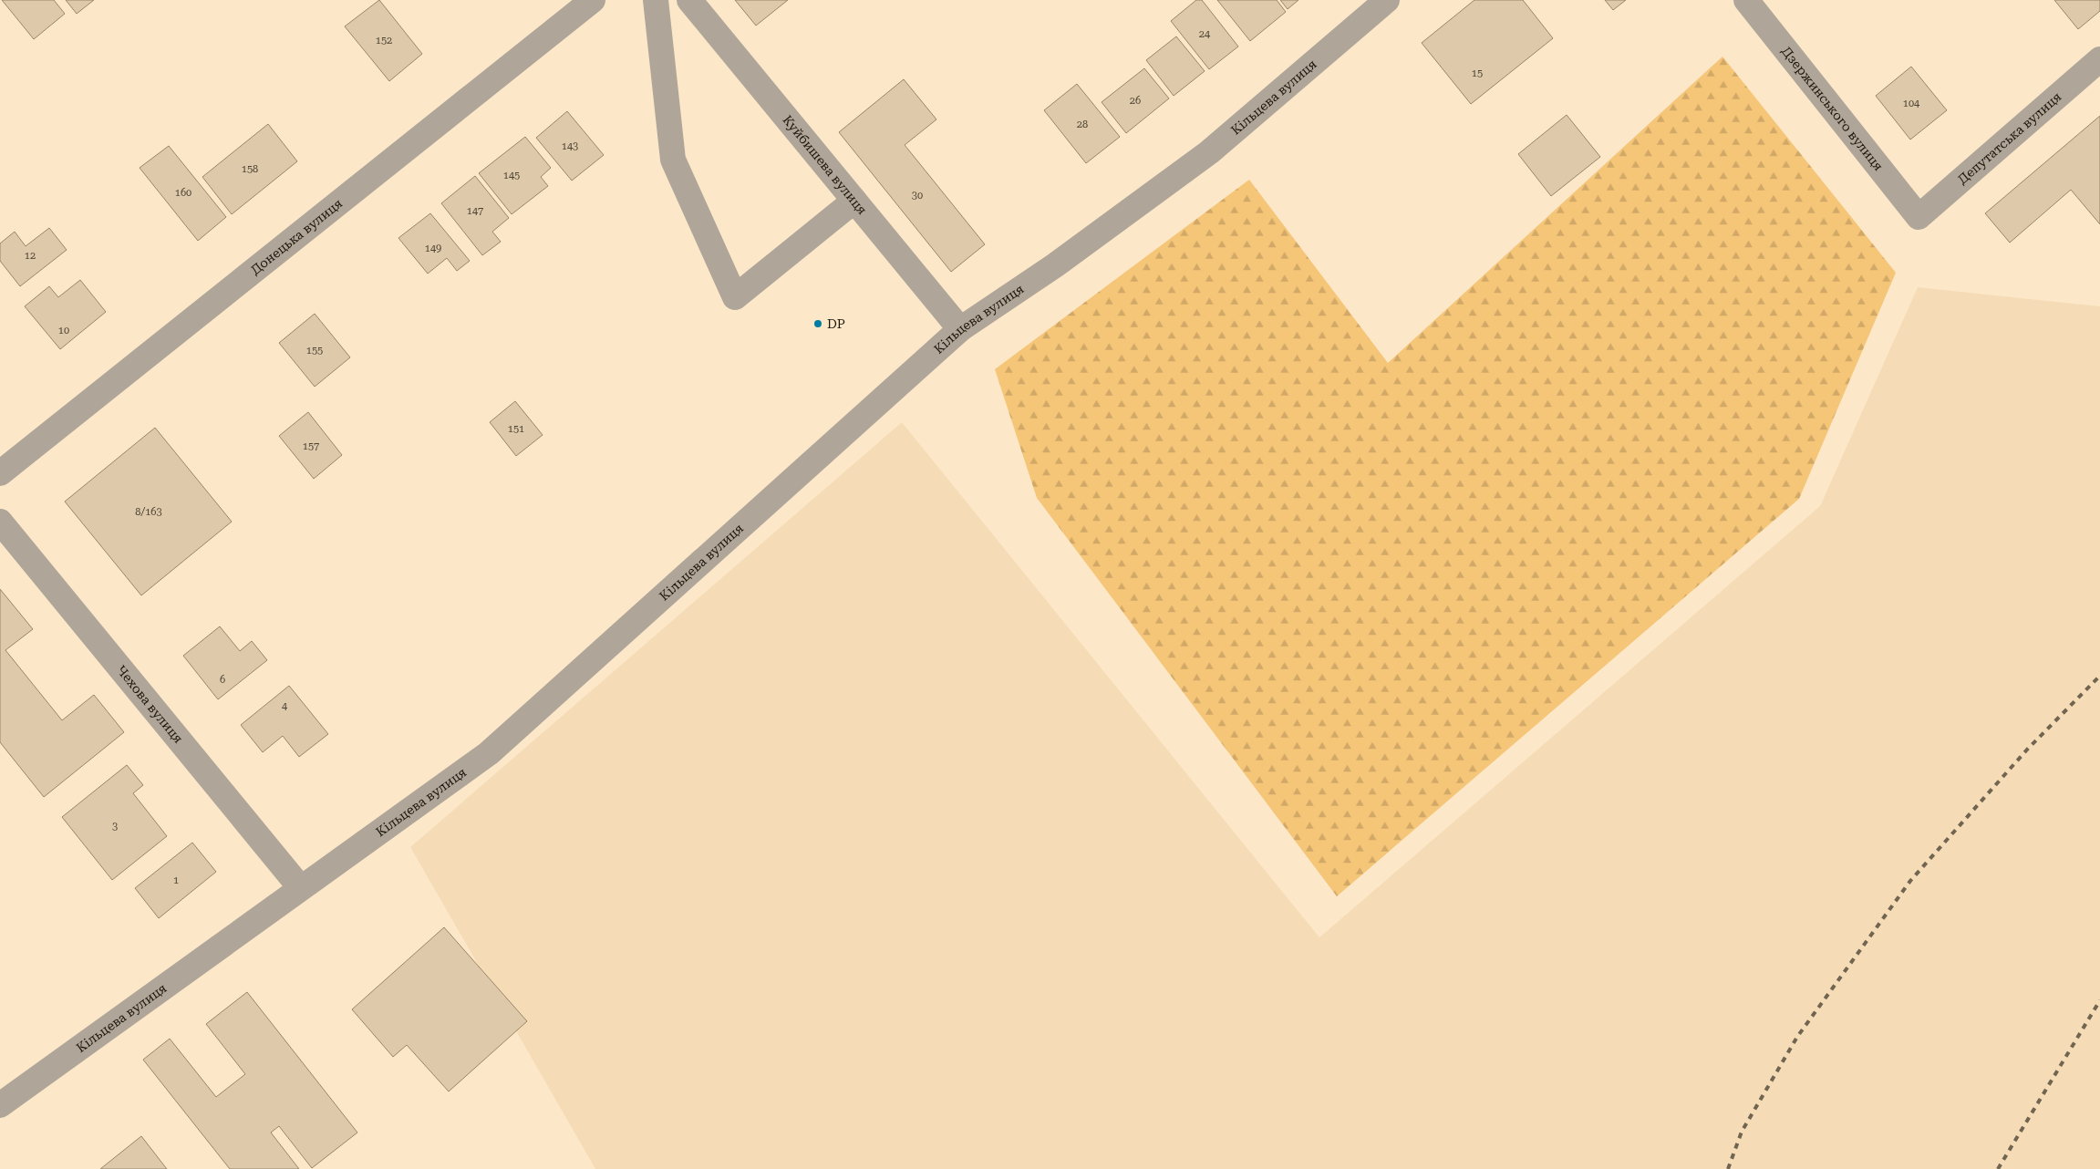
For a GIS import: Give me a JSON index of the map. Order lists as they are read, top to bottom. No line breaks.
{"streets":{"street":["Кільцева вулиця","Дзержинського вулиця","Депутатська вулиця","Куйбишева вулиця","Донецька вулиця","Чехова вулиця"]},"crossings":[["Кільцева вулиця","Куйбишева вулиця"],["Кільцева вулиця","Чехова вулиця"],["Дзержинського вулиця","Депутатська вулиця"]],"places":["DP"],"house_numbers":["24","152","15","26","104","28","143","158","145","160","30","147","149","12","10","155","151","157","8/163","6","4","3","1"]}
